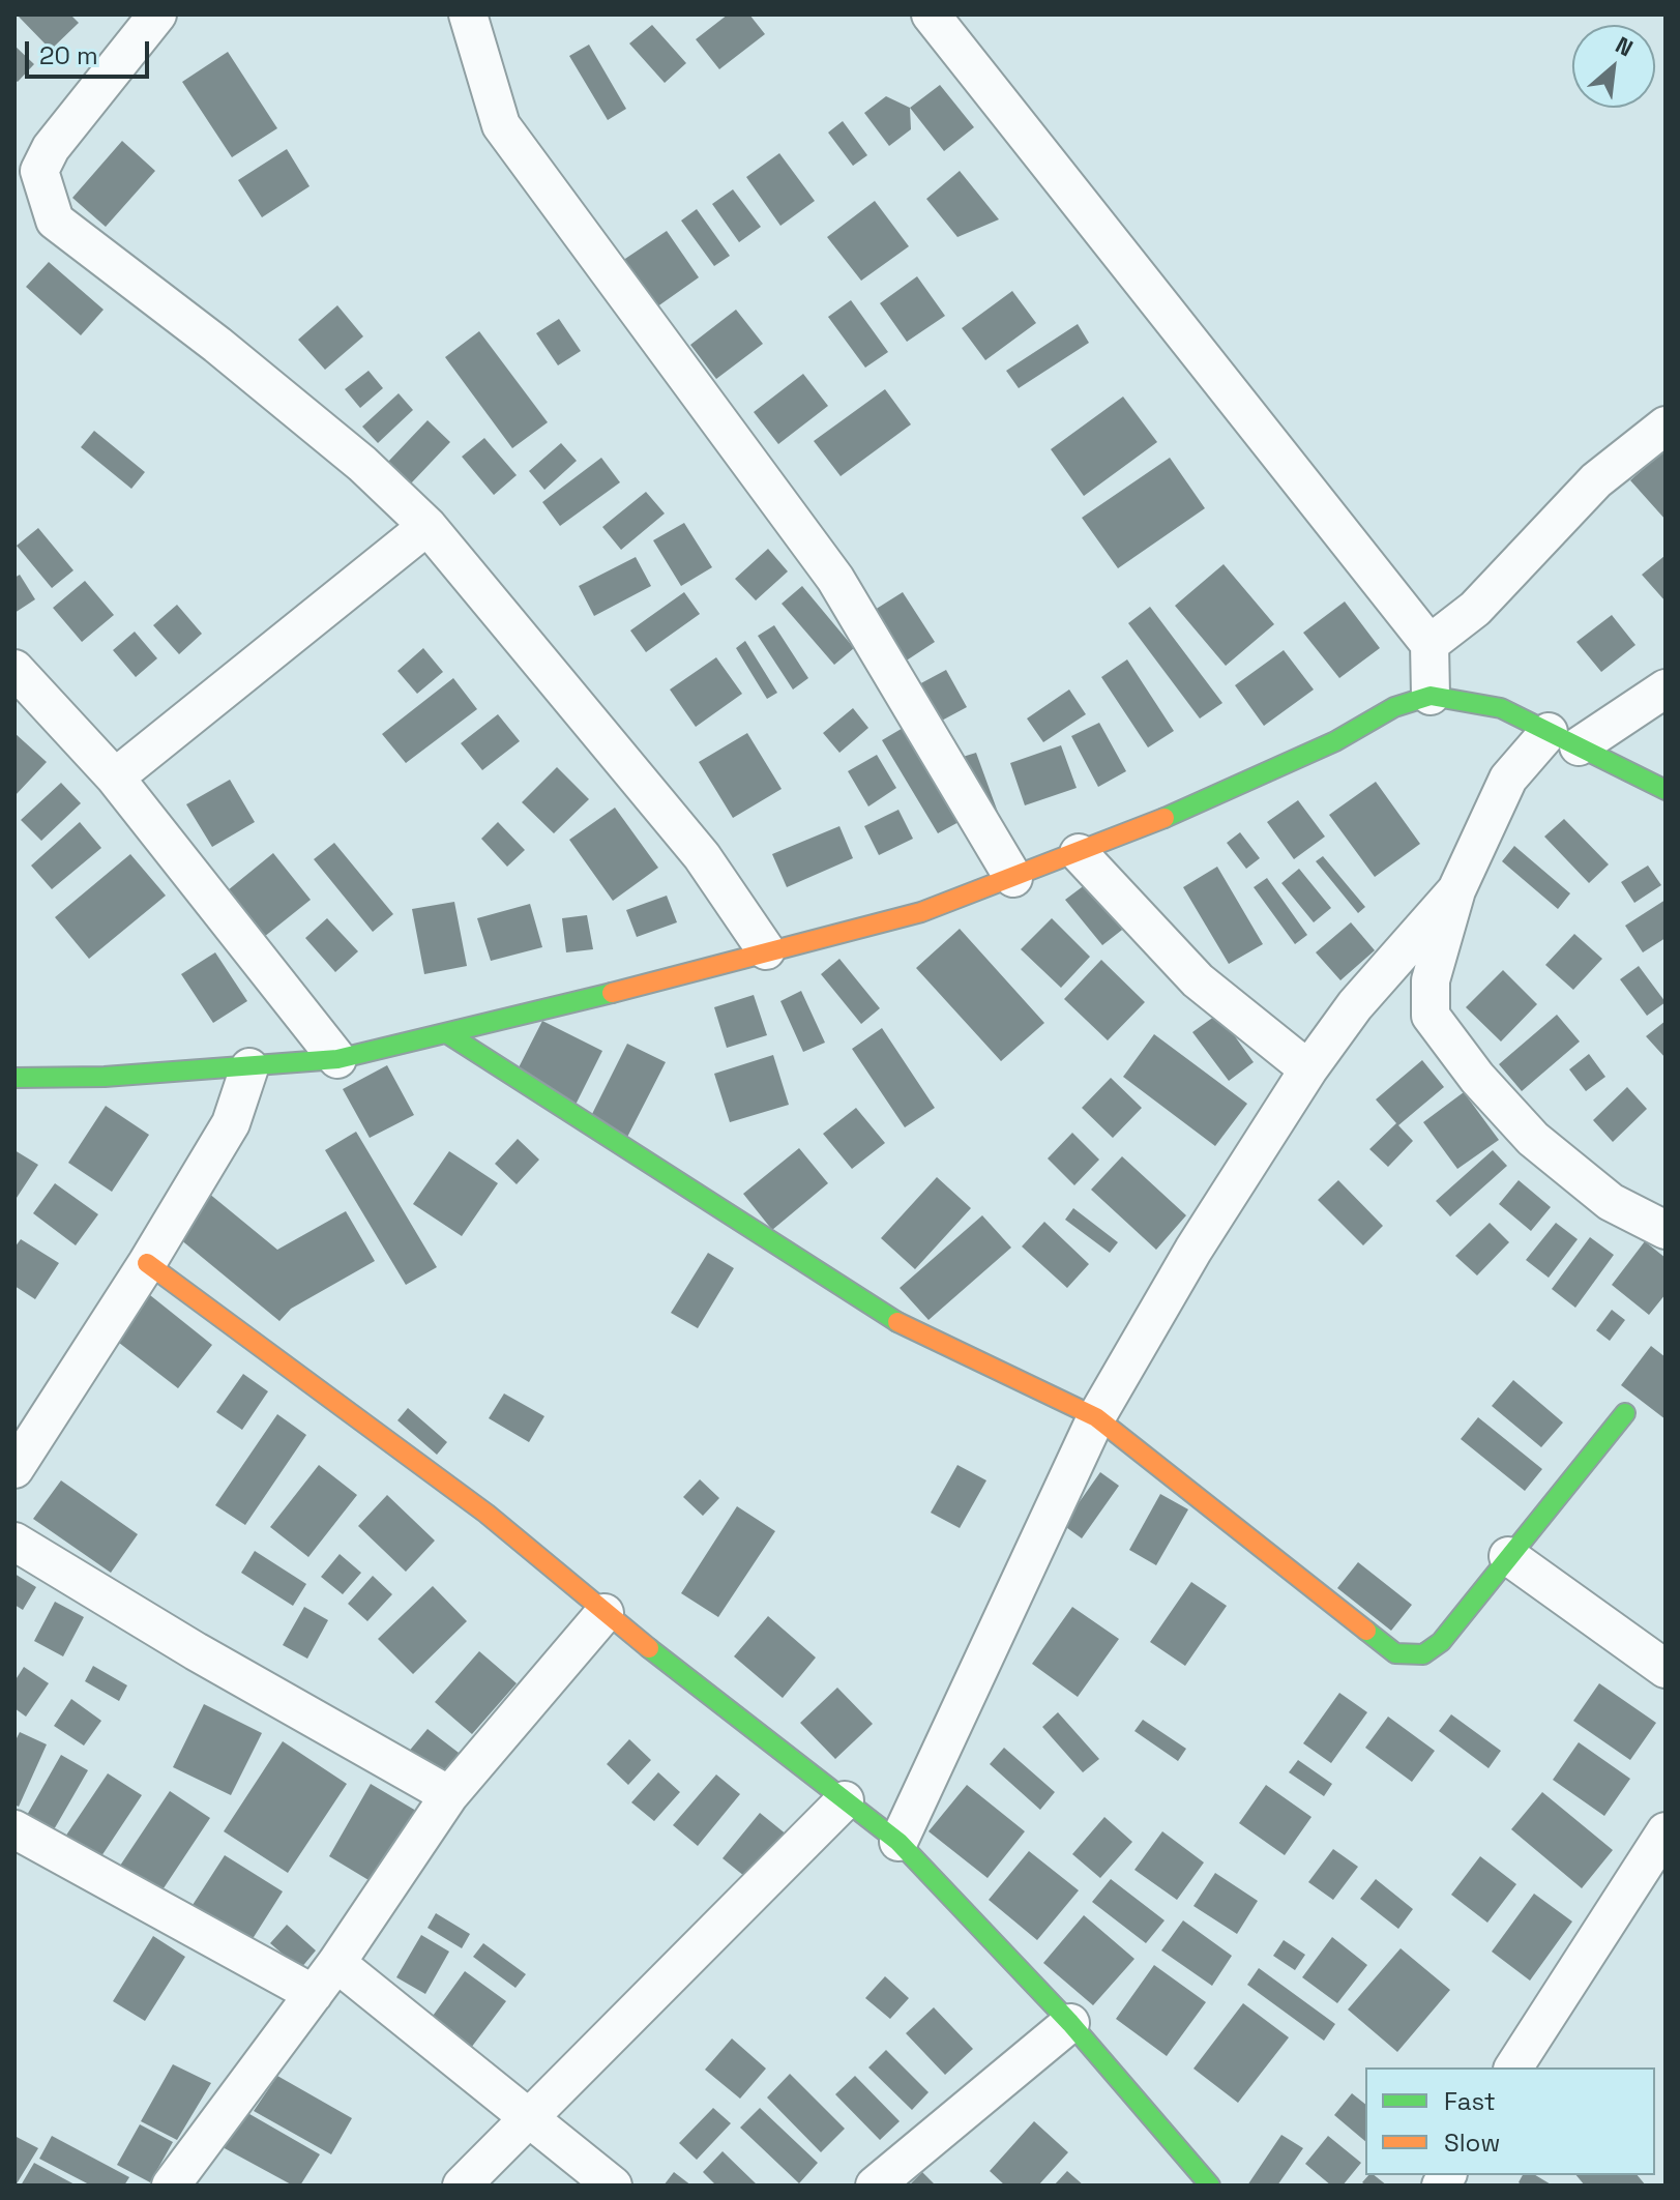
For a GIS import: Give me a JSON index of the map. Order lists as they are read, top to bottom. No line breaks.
{"legend":["Fast","Slow"],"scale_bar":"20 m","north":"top right"}
